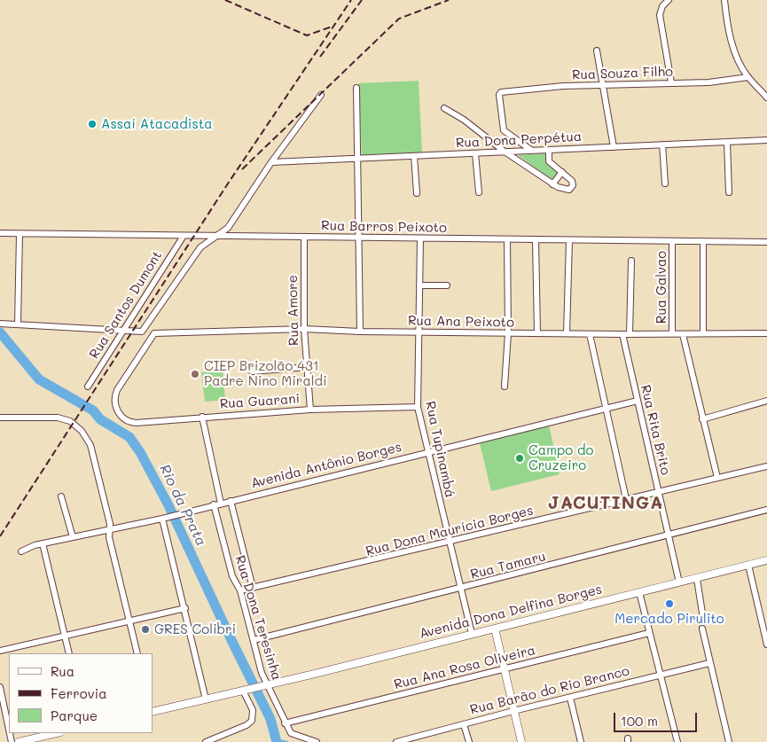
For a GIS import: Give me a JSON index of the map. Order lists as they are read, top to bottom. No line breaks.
{"streets":{"street":["Rua Souza Filho","Rua Dona Perpétua","Rua Barros Peixoto","Rua Galvao","Rua Santos Dumont","Rua Amore","Rua Ana Peixoto","Rua Guarani","Rua Rita Brito","Rua Tupinambá","Avenida Antônio Borges","Rua Dona Maurícia Borges","Rua Tamaru","Avenida Dona Delfina Borges","Rua Dona Teresinha","Rua Ana Rosa Oliveira","Rua Barão do Rio Branco"]},"crossings":[["Rua Souza Filho","Rua Dona Perpétua"],["Rua Barros Peixoto","Rua Galvao"],["Rua Barros Peixoto","Rua Santos Dumont"],["Rua Barros Peixoto","Rua Amore"],["Rua Barros Peixoto","Rua Tupinambá"],["Rua Galvao","Rua Ana Peixoto"],["Rua Amore","Rua Ana Peixoto"],["Rua Amore","Rua Guarani"],["Rua Ana Peixoto","Rua Guarani"],["Rua Ana Peixoto","Rua Rita Brito"],["Rua Ana Peixoto","Rua Tupinambá"],["Rua Guarani","Rua Tupinambá"],["Rua Rita Brito","Avenida Antônio Borges"],["Rua Rita Brito","Rua Dona Maurícia Borges"],["Rua Rita Brito","Rua Tamaru"],["Rua Rita Brito","Avenida Dona Delfina Borges"],["Rua Tupinambá","Avenida Antônio Borges"],["Rua Tupinambá","Rua Dona Maurícia Borges"],["Rua Tupinambá","Rua Tamaru"],["Rua Tupinambá","Avenida Dona Delfina Borges"],["Avenida Antônio Borges","Rua Dona Teresinha"],["Rua Dona Maurícia Borges","Rua Dona Teresinha"],["Rua Tamaru","Rua Dona Teresinha"],["Avenida Dona Delfina Borges","Rua Dona Teresinha"],["Rua Dona Teresinha","Rua Ana Rosa Oliveira"]],"districts":["JACUTINGA"],"water":["Rio da Prata"],"places":["Assaí Atacadista","CIEP Brizolão 431 Padre Nino Miraldi","Campo do Cruzeiro","Mercado Pirulito","GRES Colibri"],"legend":["Rua","Ferrovia","Parque"],"scale_bar":"100 m"}
